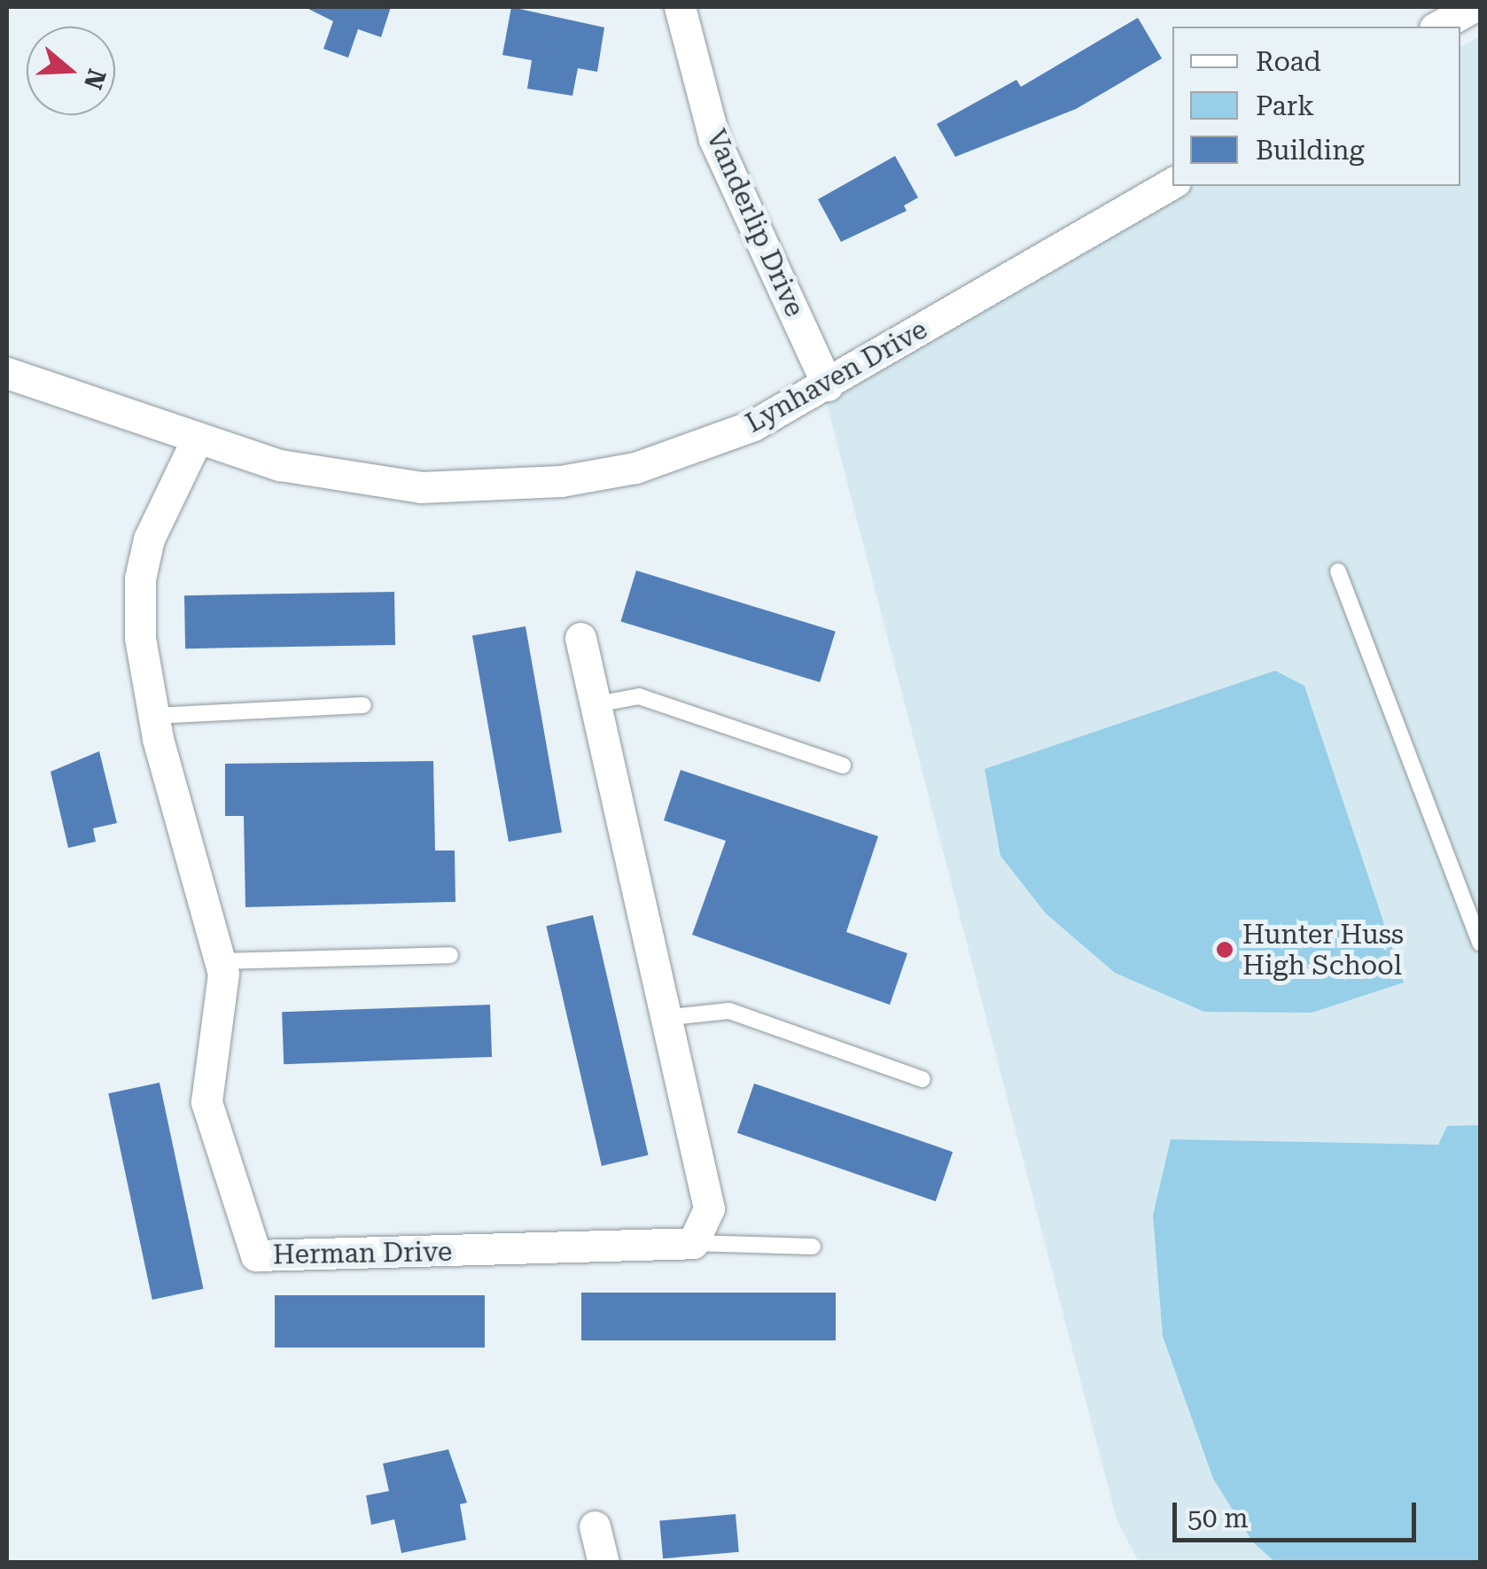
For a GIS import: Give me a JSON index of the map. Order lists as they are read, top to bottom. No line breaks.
{"streets":{"street":["Vanderlip Drive","Lynhaven Drive","Herman Drive"]},"crossings":[["Vanderlip Drive","Lynhaven Drive"],["Lynhaven Drive","Herman Drive"]],"places":["Hunter Huss High School"],"legend":["Road","Park","Building"],"scale_bar":"50 m","north":"right"}
